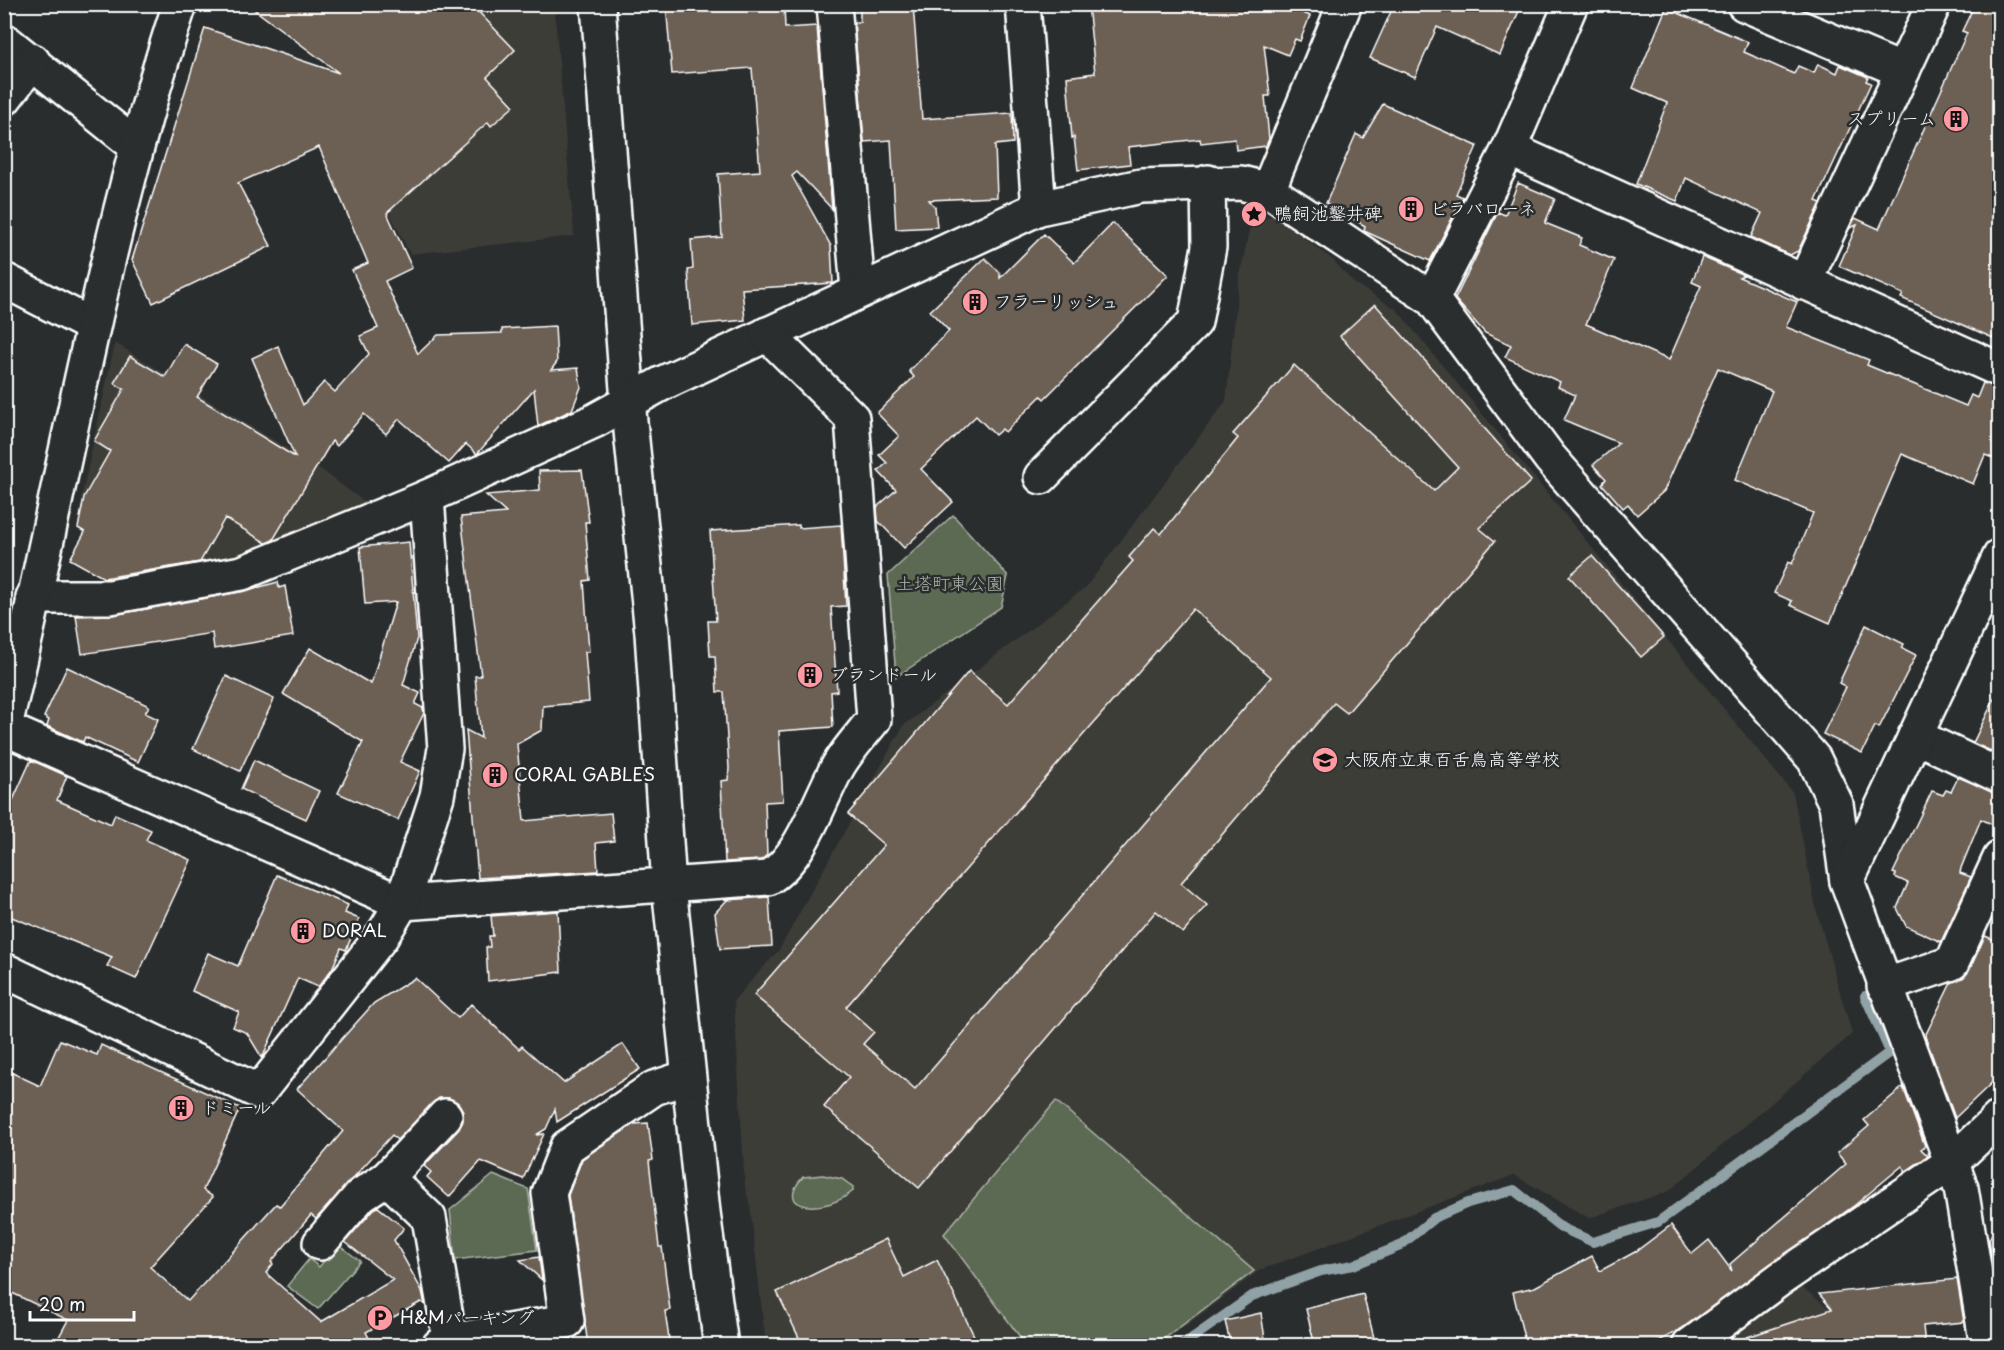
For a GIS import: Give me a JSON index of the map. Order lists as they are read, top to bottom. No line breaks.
{"parks":["土塔町東公園"],"places":{"building":["スプリーム","ビラバローネ","フラーリッシュ","ブランドール","CORAL GABLES","DORAL","ドミール"],"place":["鴨飼池鑿井碑"],"school or university":["大阪府立東百舌鳥高等学校"],"parking":["H&Mパーキング"]},"scale_bar":"20 m"}
